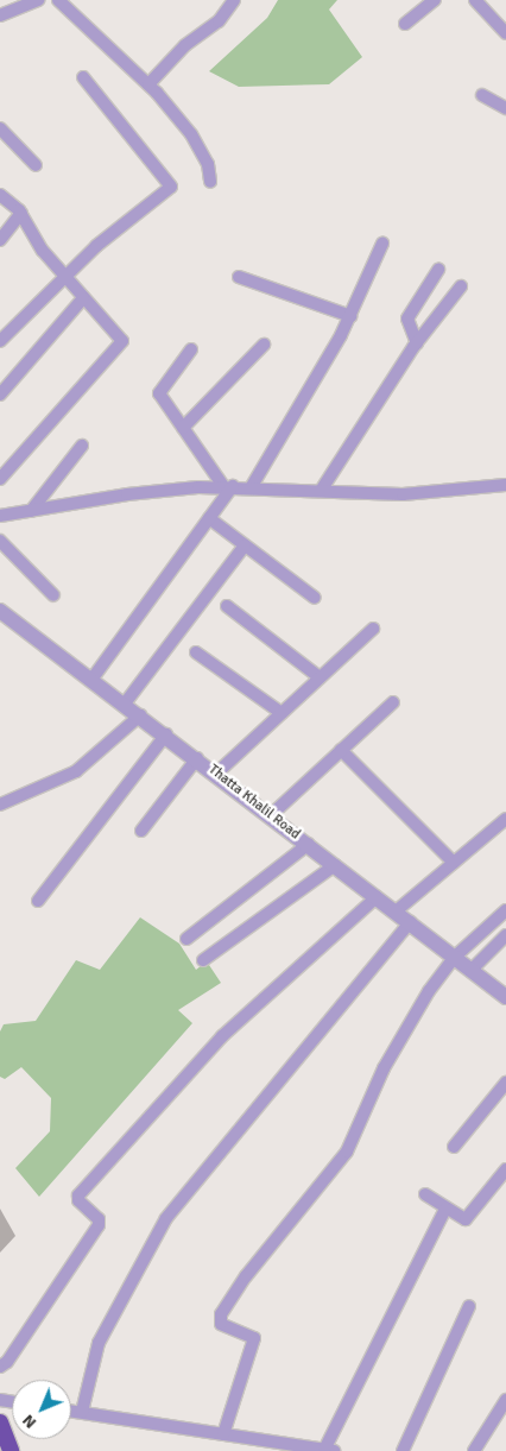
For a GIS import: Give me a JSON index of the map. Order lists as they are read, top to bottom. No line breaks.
{"streets":{"street":["Thatta Khalil Road"]},"north":"bottom left"}
